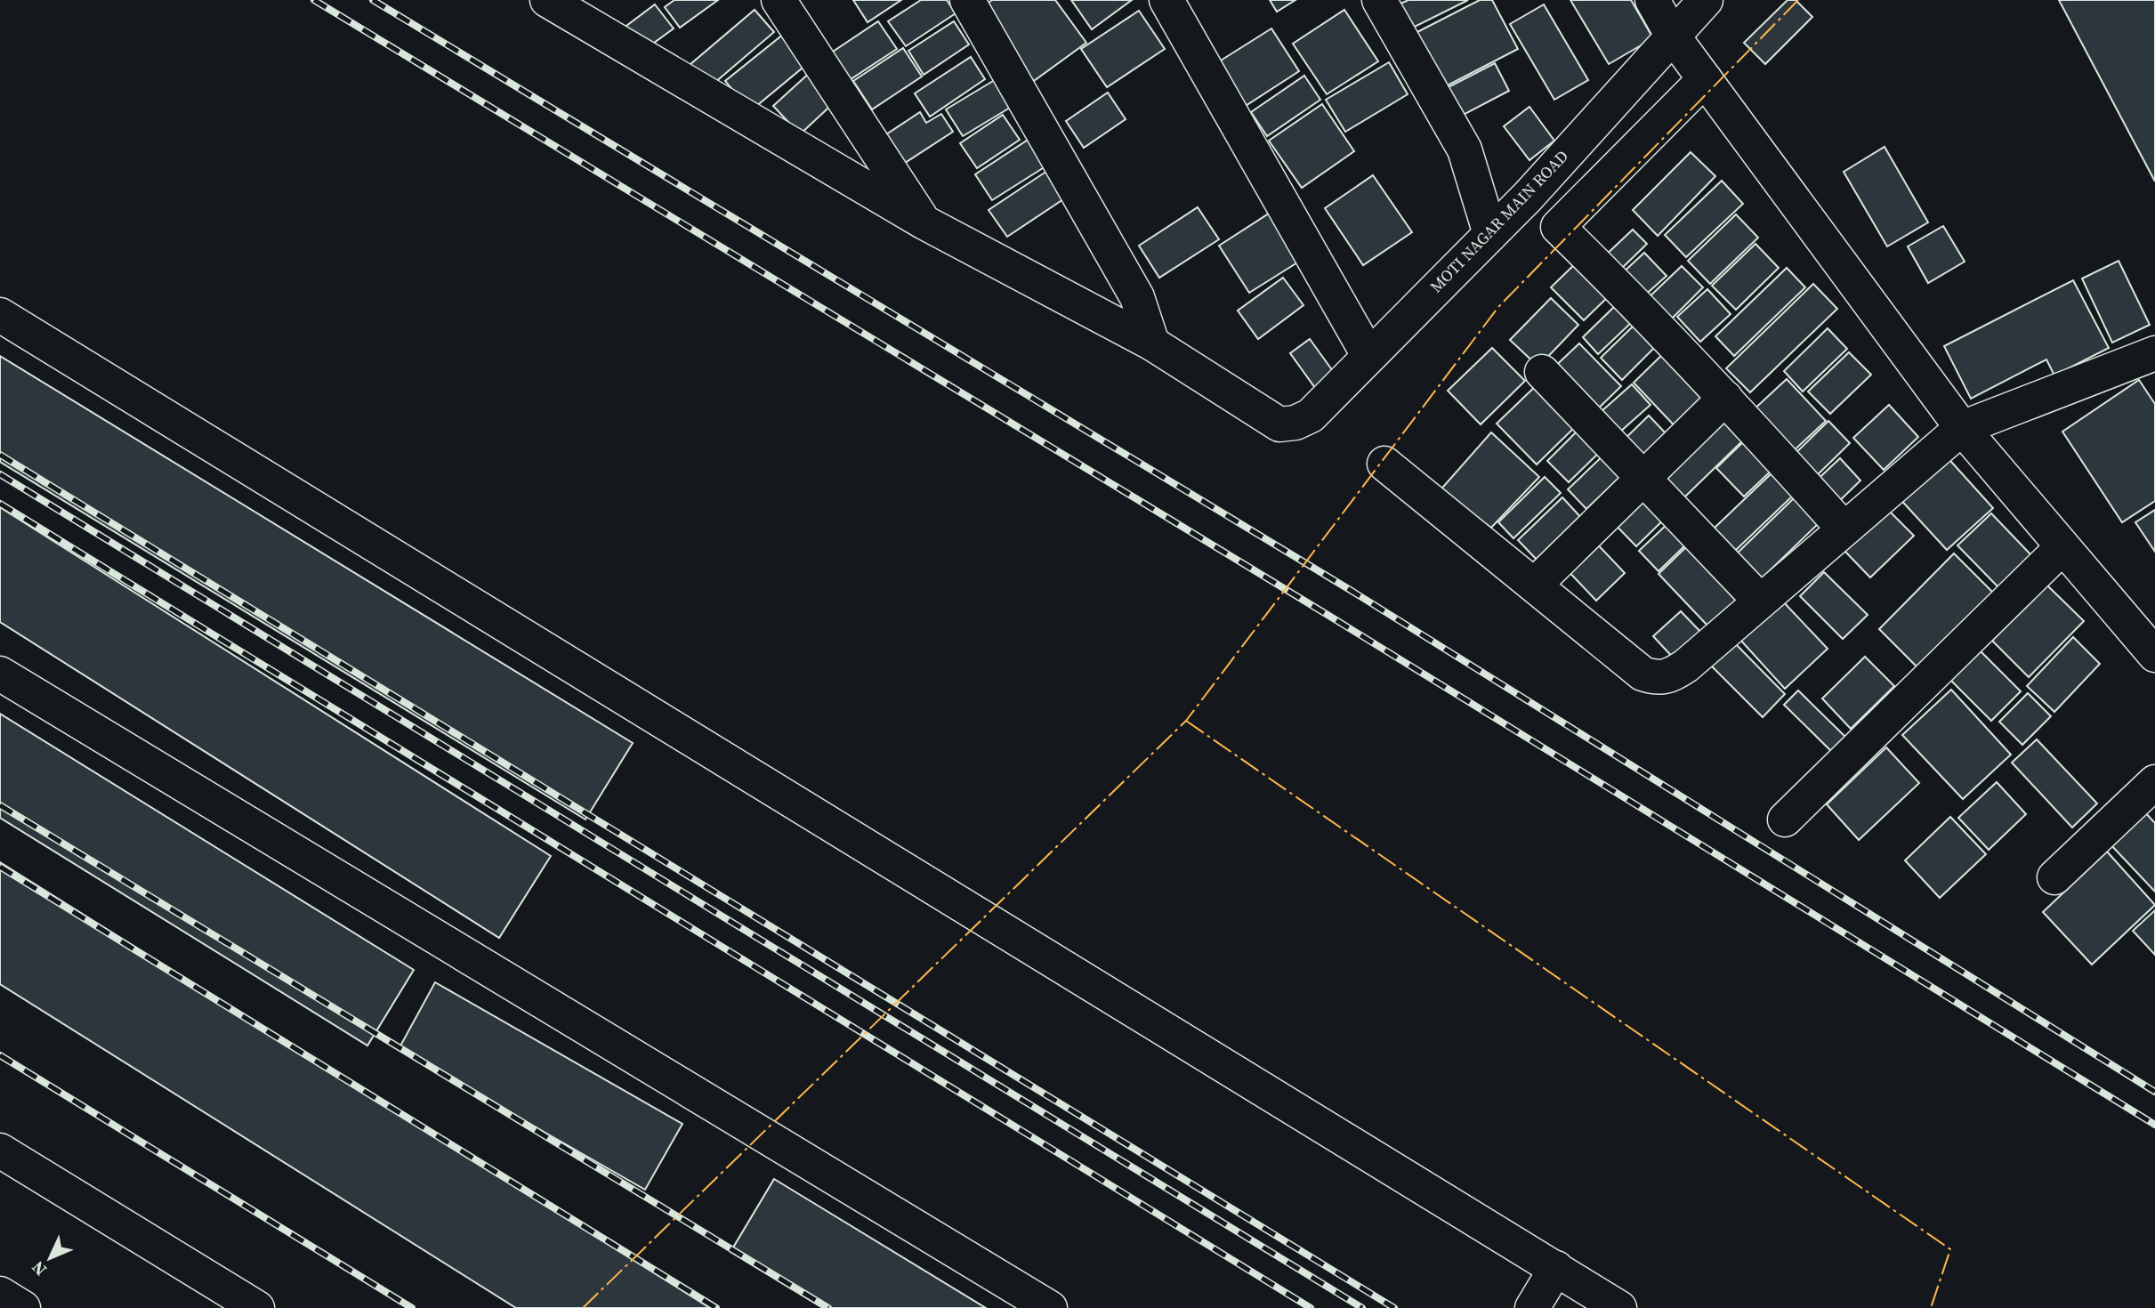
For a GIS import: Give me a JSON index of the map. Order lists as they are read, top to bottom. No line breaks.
{"streets":{"street":["MOTI NAGAR MAIN ROAD"]},"north":"bottom left"}
